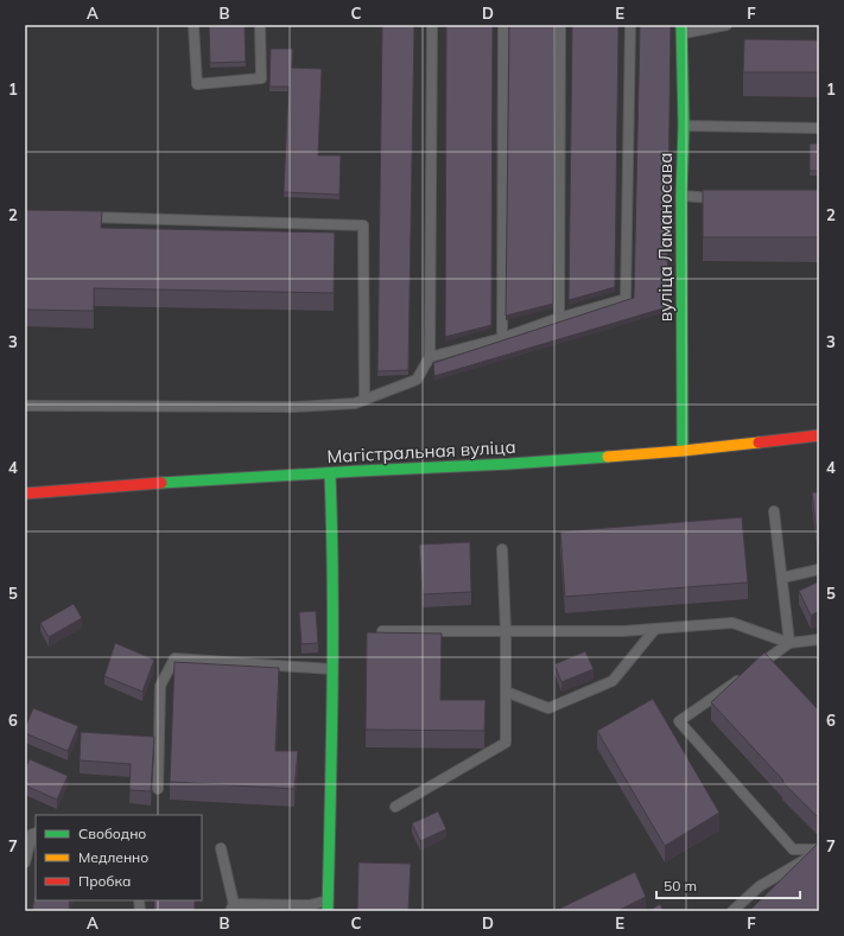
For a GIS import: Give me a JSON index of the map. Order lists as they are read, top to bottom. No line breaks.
{"streets":{"street":["вуліца Ламаносава","Магістральная вуліца"]},"crossings":[["вуліца Ламаносава","Магістральная вуліца"]],"legend":["Свободно","Медленно","Пробка"],"scale_bar":"50 m","grid":{"columns":["A","B","C","D","E","F"],"rows":["1","2","3","4","5","6","7"]}}
